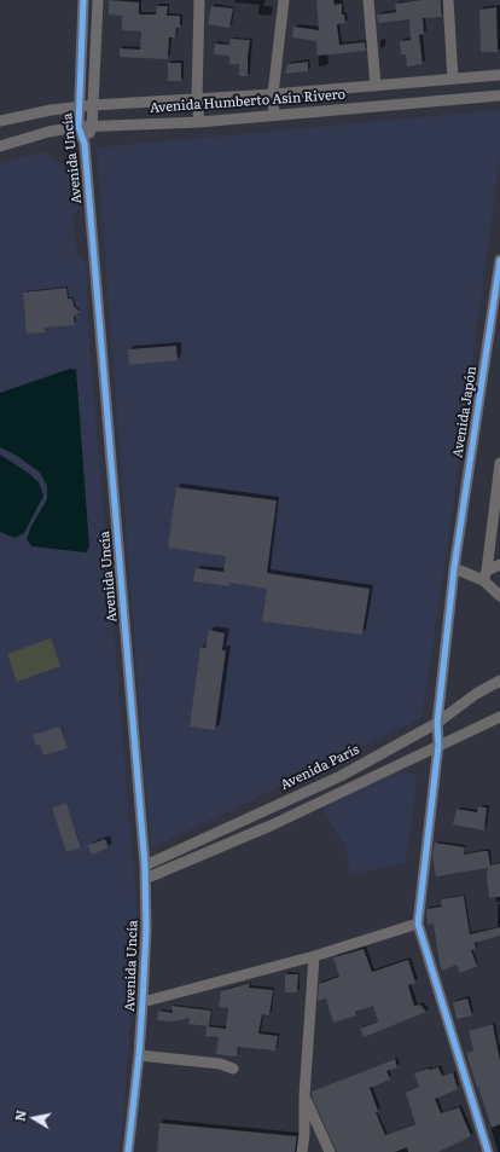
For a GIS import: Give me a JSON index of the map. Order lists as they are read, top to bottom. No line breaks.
{"streets":{"street":["Avenida Humberto Asín Rivero","Avenida Uncía","Avenida Japón","Avenida París"]},"crossings":[["Avenida Humberto Asín Rivero","Avenida Uncía"],["Avenida Uncía","Avenida París"],["Avenida Japón","Avenida París"]],"north":"left"}
